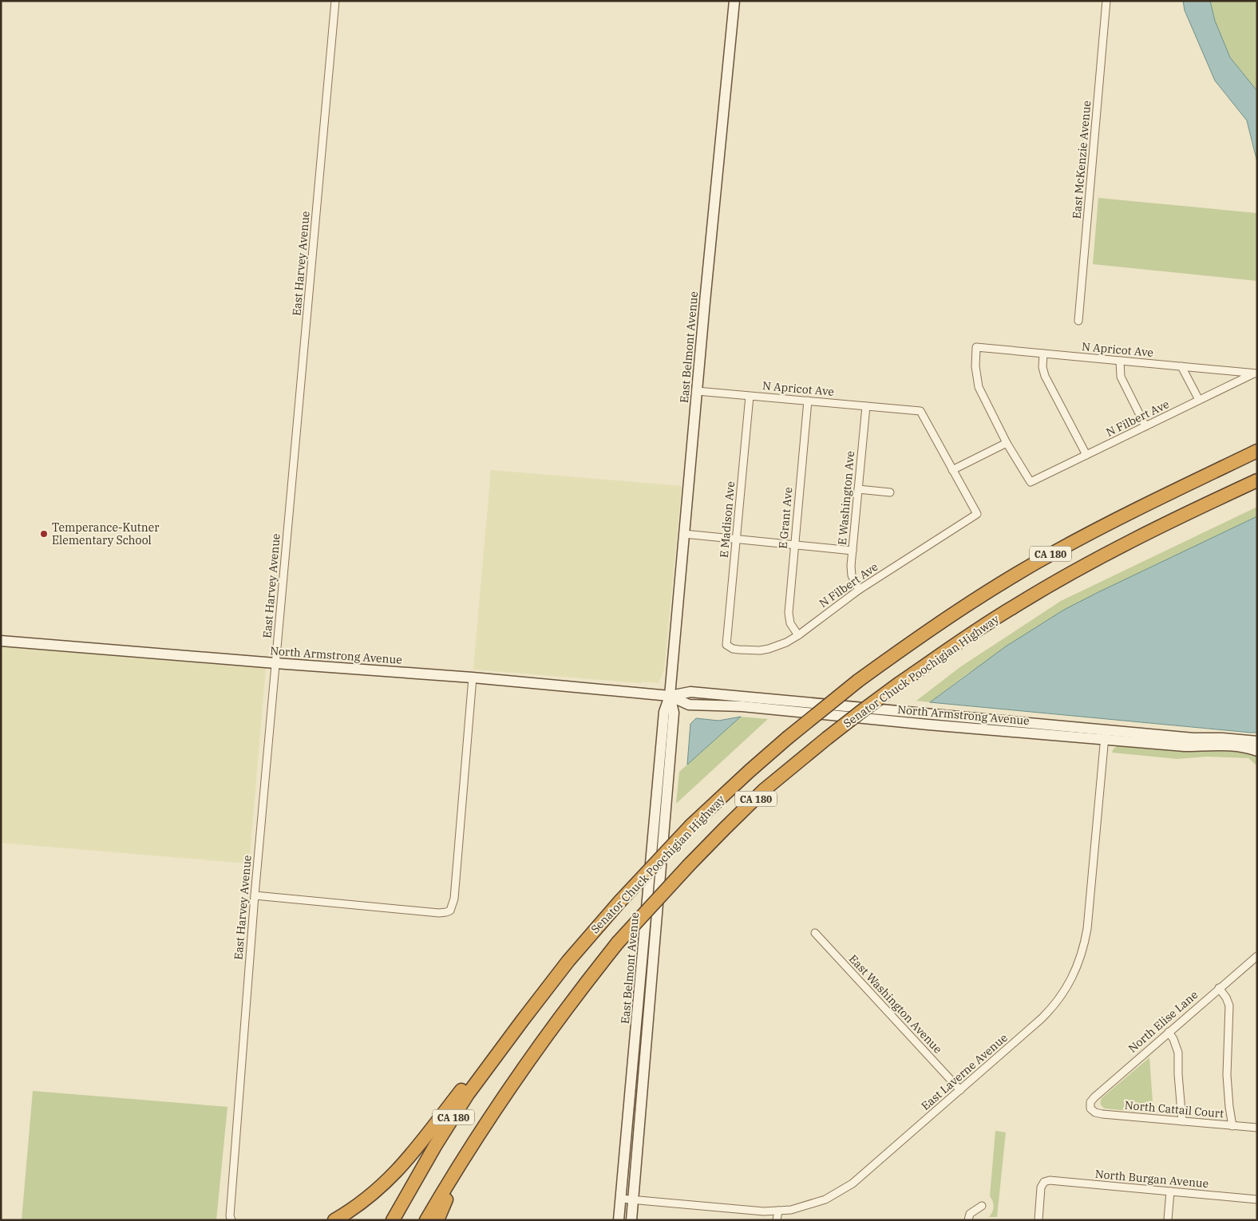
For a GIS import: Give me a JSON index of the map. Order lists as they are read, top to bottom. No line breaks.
{"streets":{"highway":["CA 180","Senator Chuck Poochigian Highway"],"main road":["East Belmont Avenue","North Armstrong Avenue"],"street":["East McKenzie Avenue","East Harvey Avenue","N Apricot Ave","N Filbert Ave","E Washington Ave","E Grant Ave","E Madison Ave","East Washington Avenue","North Elise Lane","East Laverne Avenue","North Cattail Court","North Burgan Avenue"]},"crossings":[["East Harvey Avenue","North Armstrong Avenue"],["East Belmont Avenue","N Apricot Ave"],["East Belmont Avenue","North Armstrong Avenue"],["East Belmont Avenue","East Laverne Avenue"],["N Apricot Ave","N Filbert Ave"],["N Apricot Ave","E Washington Ave"],["N Apricot Ave","E Grant Ave"],["N Apricot Ave","E Madison Ave"],["N Filbert Ave","E Washington Ave"],["N Filbert Ave","E Grant Ave"],["N Filbert Ave","E Madison Ave"],["North Armstrong Avenue","East Laverne Avenue"],["East Washington Avenue","East Laverne Avenue"],["North Elise Lane","North Cattail Court"]],"places":["Temperance-Kutner Elementary School"]}
